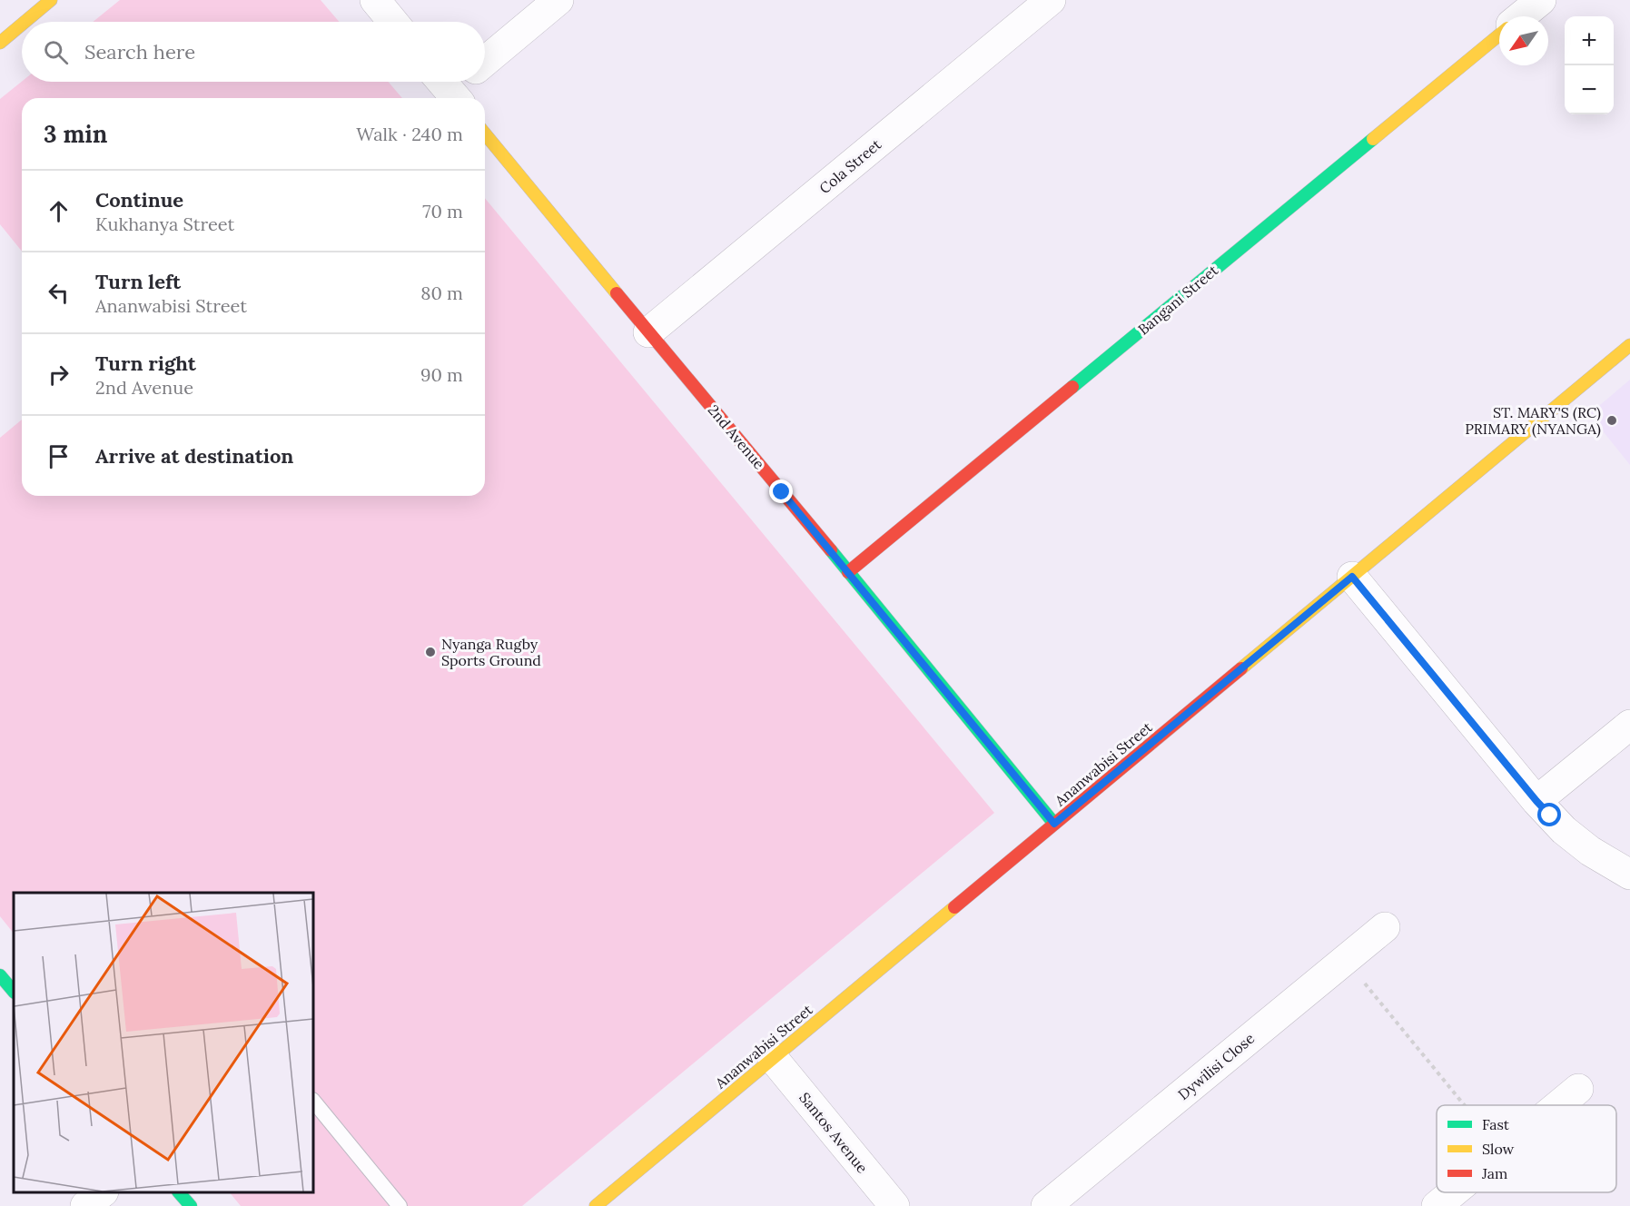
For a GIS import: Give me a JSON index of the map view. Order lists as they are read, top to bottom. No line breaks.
{"streets":{"street":["Cola Street","Bangani Street","2nd Avenue","Ananwabisi Street","Dywilisi Close","Santos Avenue"]},"crossings":[["Cola Street","2nd Avenue"],["Bangani Street","2nd Avenue"],["2nd Avenue","Ananwabisi Street"],["Ananwabisi Street","Santos Avenue"]],"places":["ST. MARY'S (RC) PRIMARY (NYANGA)","Nyanga Rugby Sports Ground"],"legend":["Fast","Slow","Jam"],"north":"bottom left","page":{"map_buttons":["+","−"],"search":"Search here","heading":["3 min","Walk · 240 m"],"list":[["Continue","Kukhanya Street","70 m"],["Turn left","Ananwabisi Street","80 m"],["Turn right","2nd Avenue","90 m"],"Arrive at destination"]}}
